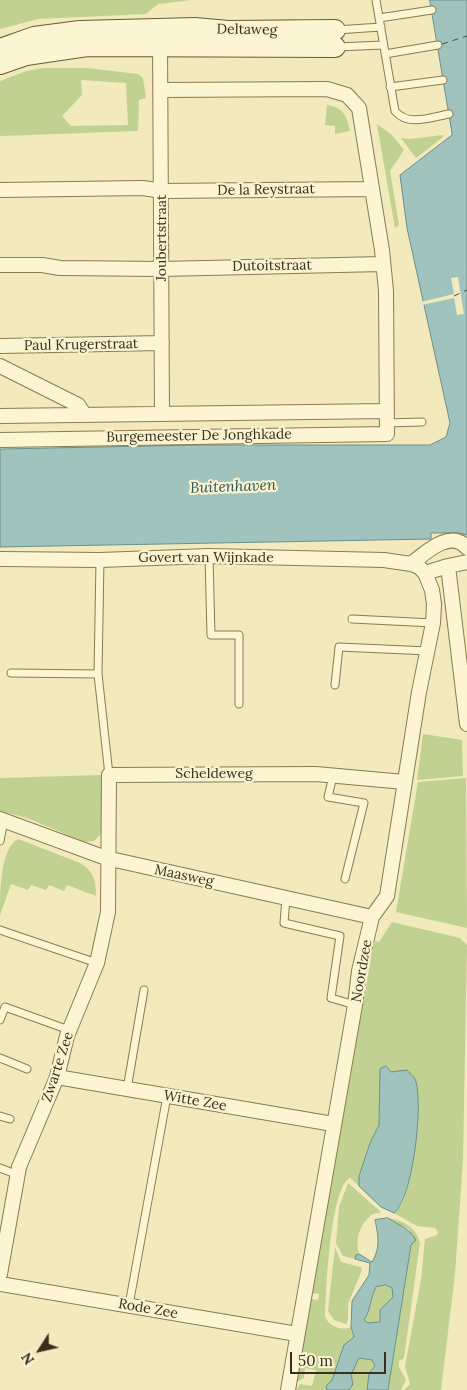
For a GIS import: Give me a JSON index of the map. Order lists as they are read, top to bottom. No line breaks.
{"streets":{"main road":["Deltaweg"],"street":["De la Reystraat","Joubertstraat","Dutoitstraat","Paul Krugerstraat","Burgemeester De Jonghkade","Govert van Wijnkade","Scheldeweg","Maasweg","Noordzee","Zwarte Zee","Witte Zee","Rode Zee"]},"crossings":[["Deltaweg","Joubertstraat"],["De la Reystraat","Joubertstraat"],["Joubertstraat","Dutoitstraat"],["Joubertstraat","Paul Krugerstraat"],["Joubertstraat","Burgemeester De Jonghkade"],["Scheldeweg","Noordzee"],["Maasweg","Noordzee"],["Maasweg","Zwarte Zee"],["Noordzee","Witte Zee"],["Noordzee","Rode Zee"],["Zwarte Zee","Witte Zee"]],"water":["Buitenhaven"],"scale_bar":"50 m","north":"bottom left"}
